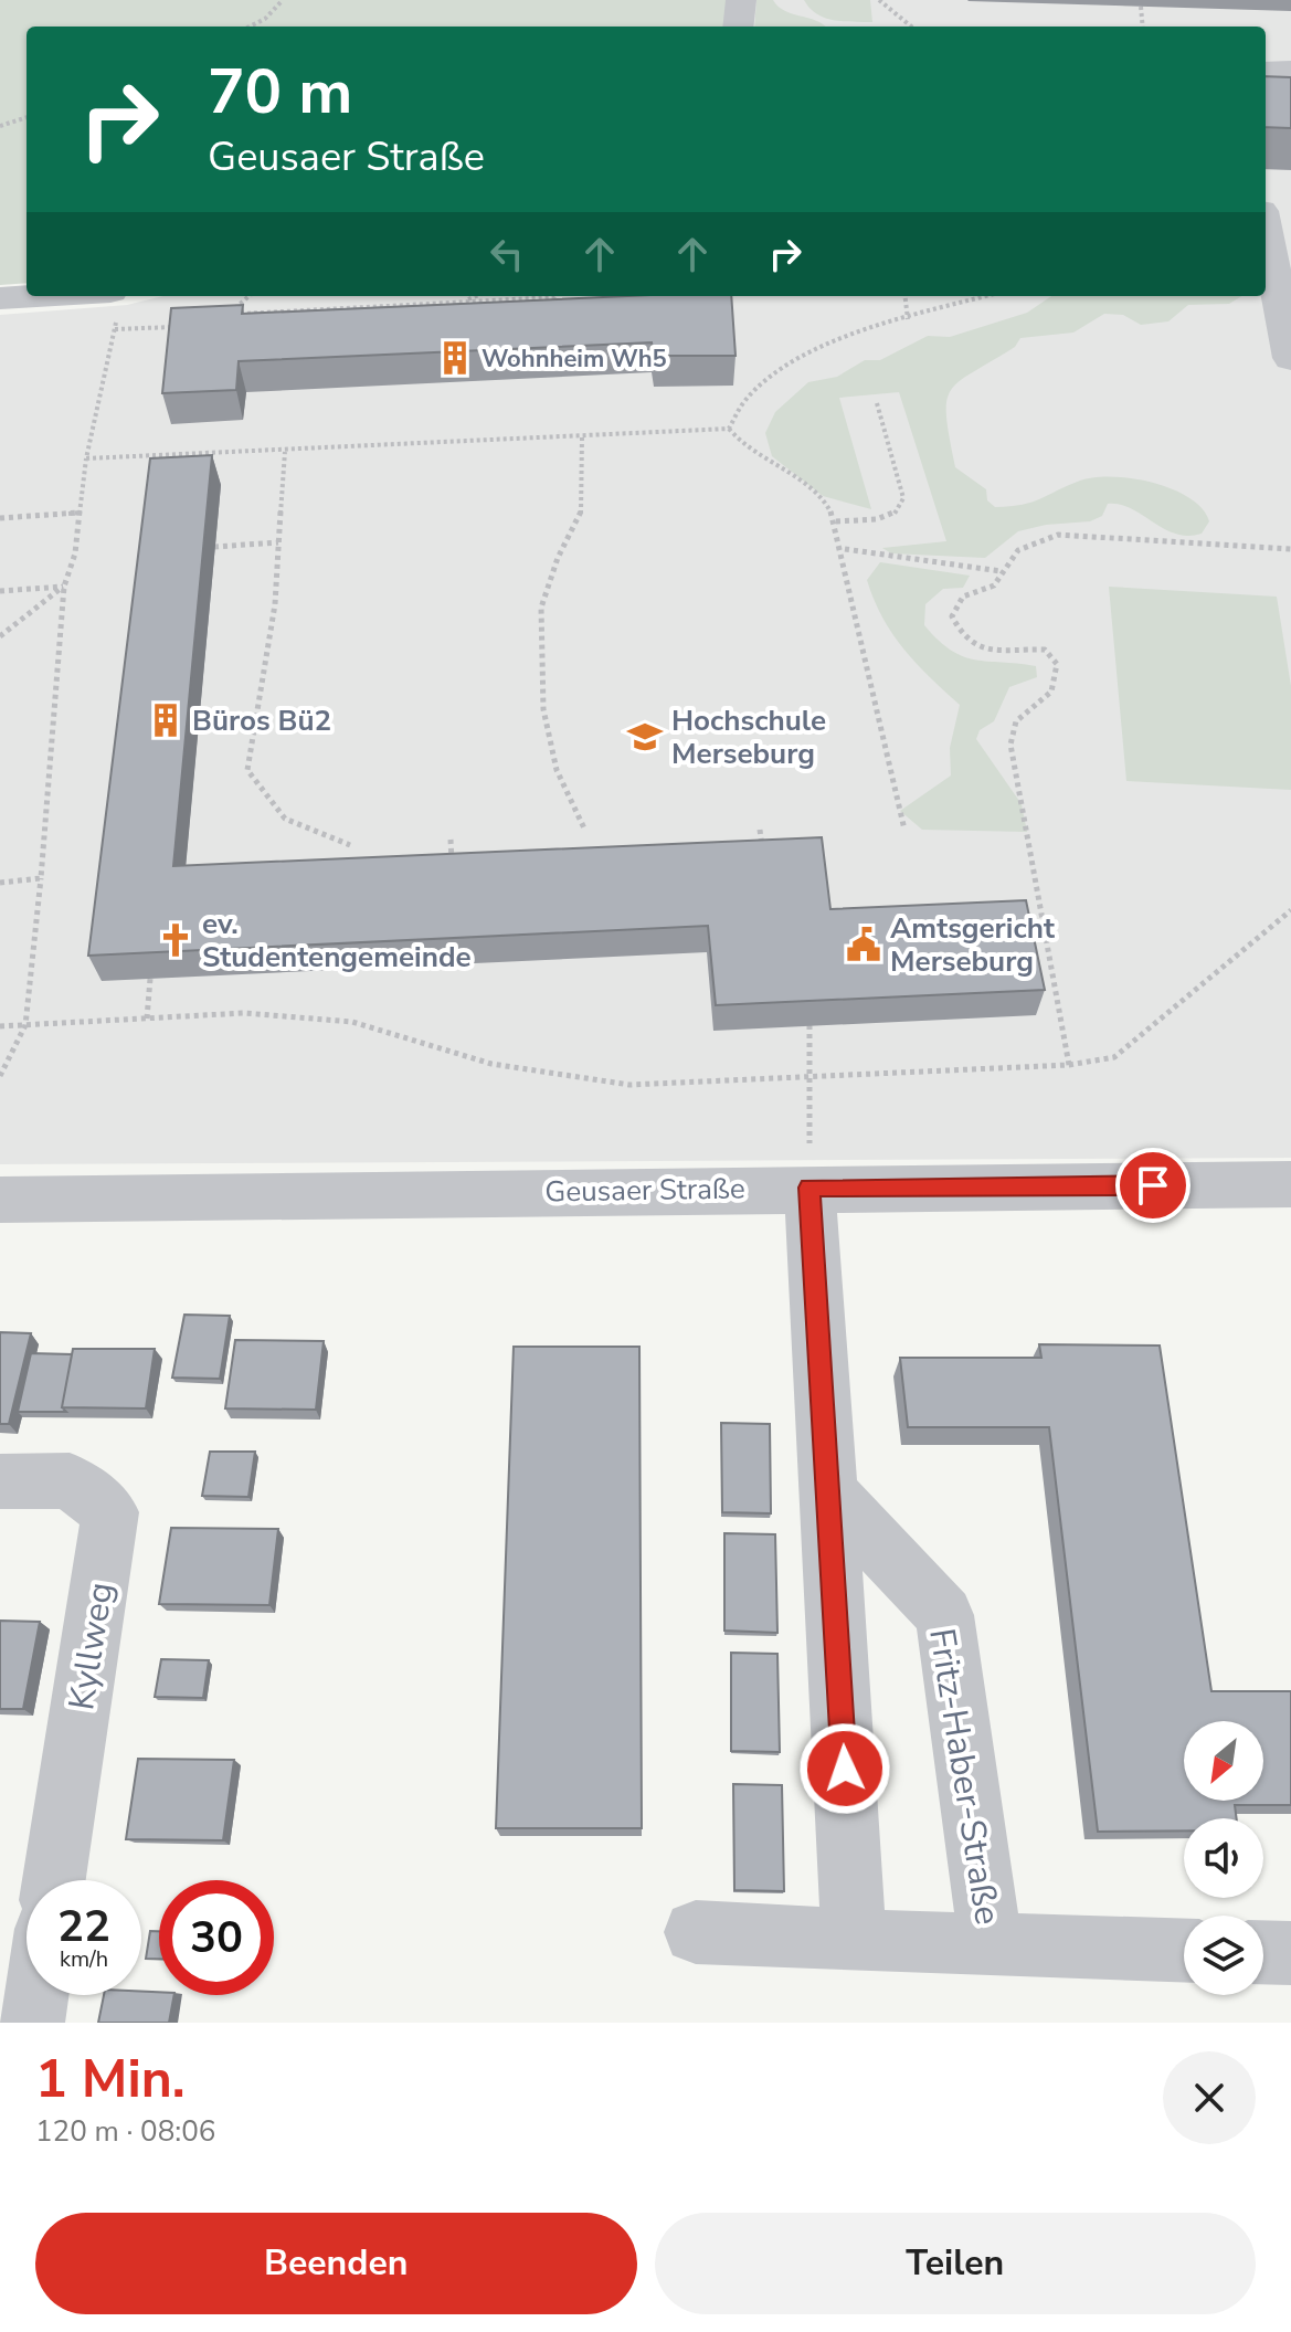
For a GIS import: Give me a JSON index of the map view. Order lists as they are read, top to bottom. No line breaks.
{"streets":{"street":["Geusaer Straße","Kyllweg","Fritz-Haber-Straße"]},"places":{"building":["Wohnheim Wh5","Büros Bü2"],"school or university":["Hochschule Merseburg"],"church":["ev. Studentengemeinde"],"public building":["Amtsgericht Merseburg"]},"north":"bottom left","page":{"turn":["70 m","Geusaer Straße"],"speed":"22 km/h","limit":"30","heading":["1 Min.","120 m · 08:06"],"buttons":["Beenden","Teilen"]}}
